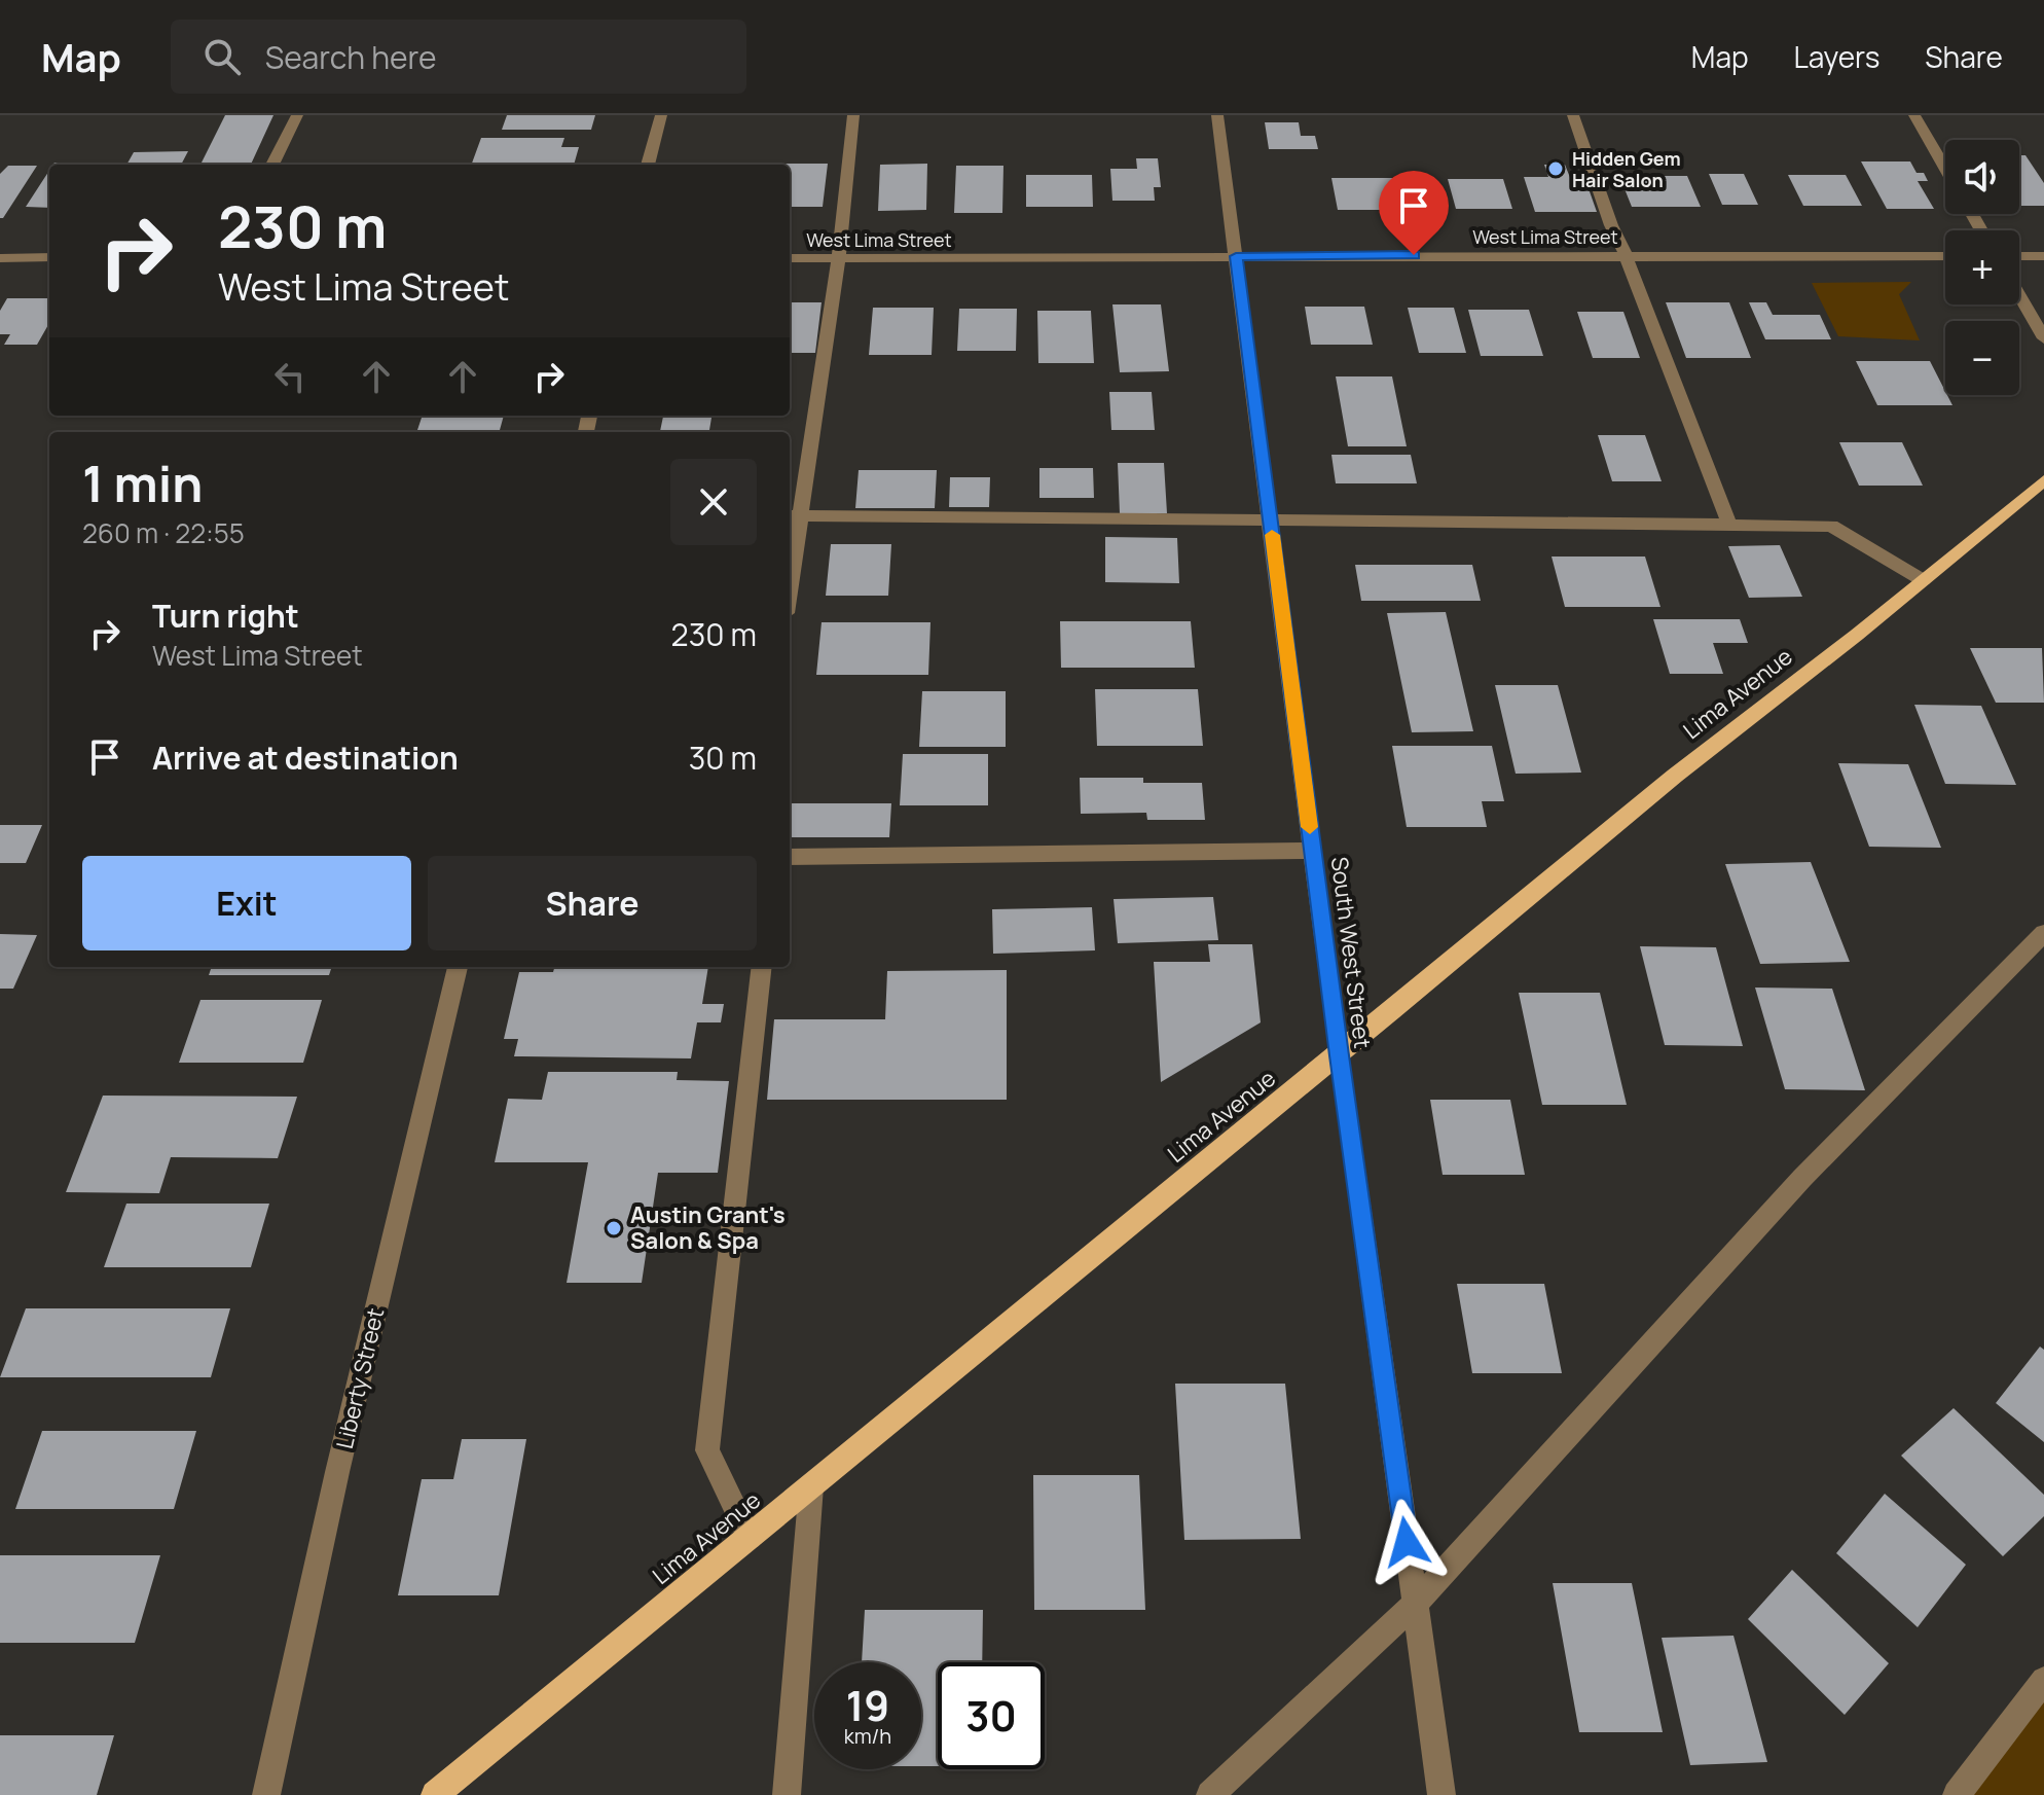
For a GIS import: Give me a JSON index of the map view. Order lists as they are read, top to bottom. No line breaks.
{"streets":{"main road":["Lima Avenue"],"street":["West Lima Street","South West Street","Liberty Street"]},"crossings":[["West Lima Street","South West Street"],["Lima Avenue","South West Street"]],"places":["Hidden Gem Hair Salon","Austin Grant's Salon & Spa"],"page":{"header":"Map","search":"Search here","nav":["Map","Layers","Share"],"map_buttons":["+","−"],"turn":["230 m","West Lima Street"],"heading":["1 min","260 m · 22:55"],"list":[{"name":"Turn right","note":"West Lima Street","value":"230 m"},{"name":"Arrive at destination","value":"30 m"}],"buttons":["Exit","Share"],"speed":"19 km/h","limit":"30"}}
